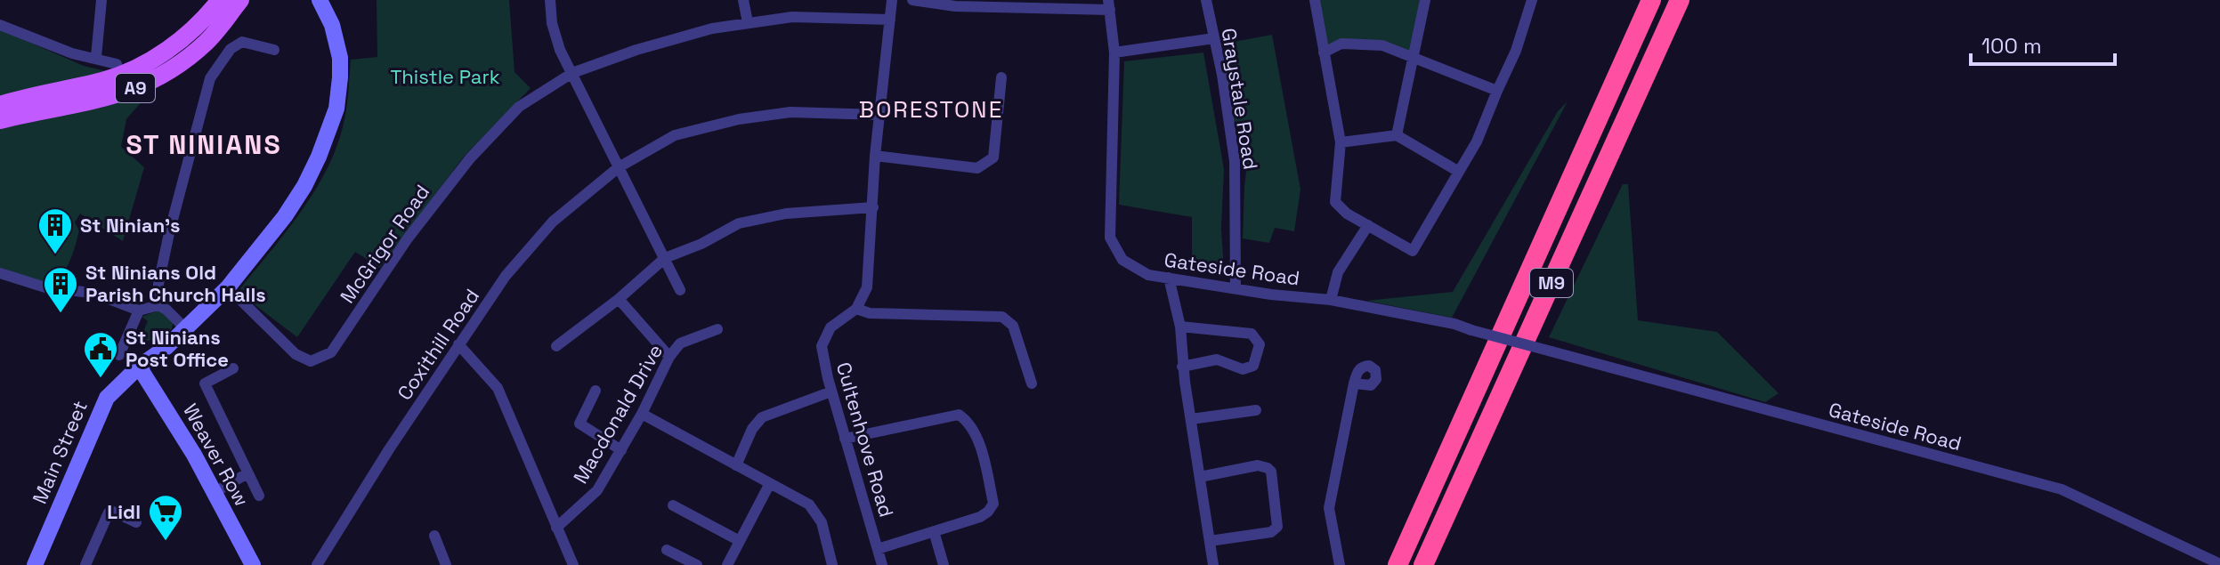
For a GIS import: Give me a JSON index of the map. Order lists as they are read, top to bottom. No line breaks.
{"streets":{"highway":["M9"],"main road":["A9","Main Street","Weaver Row"],"street":["Graystale Road","McGrigor Road","Gateside Road","Coxithill Road","Macdonald Drive","Cultenhove Road"]},"crossings":[["Graystale Road","Gateside Road"],["McGrigor Road","Main Street"],["Main Street","Weaver Row"]],"districts":["BORESTONE","ST NINIANS"],"parks":["Thistle Park"],"places":{"building":["St Ninian's","St Ninians Old Parish Church Halls"],"public building":["St Ninians Post Office"],"supermarket":["Lidl"]},"scale_bar":"100 m"}
